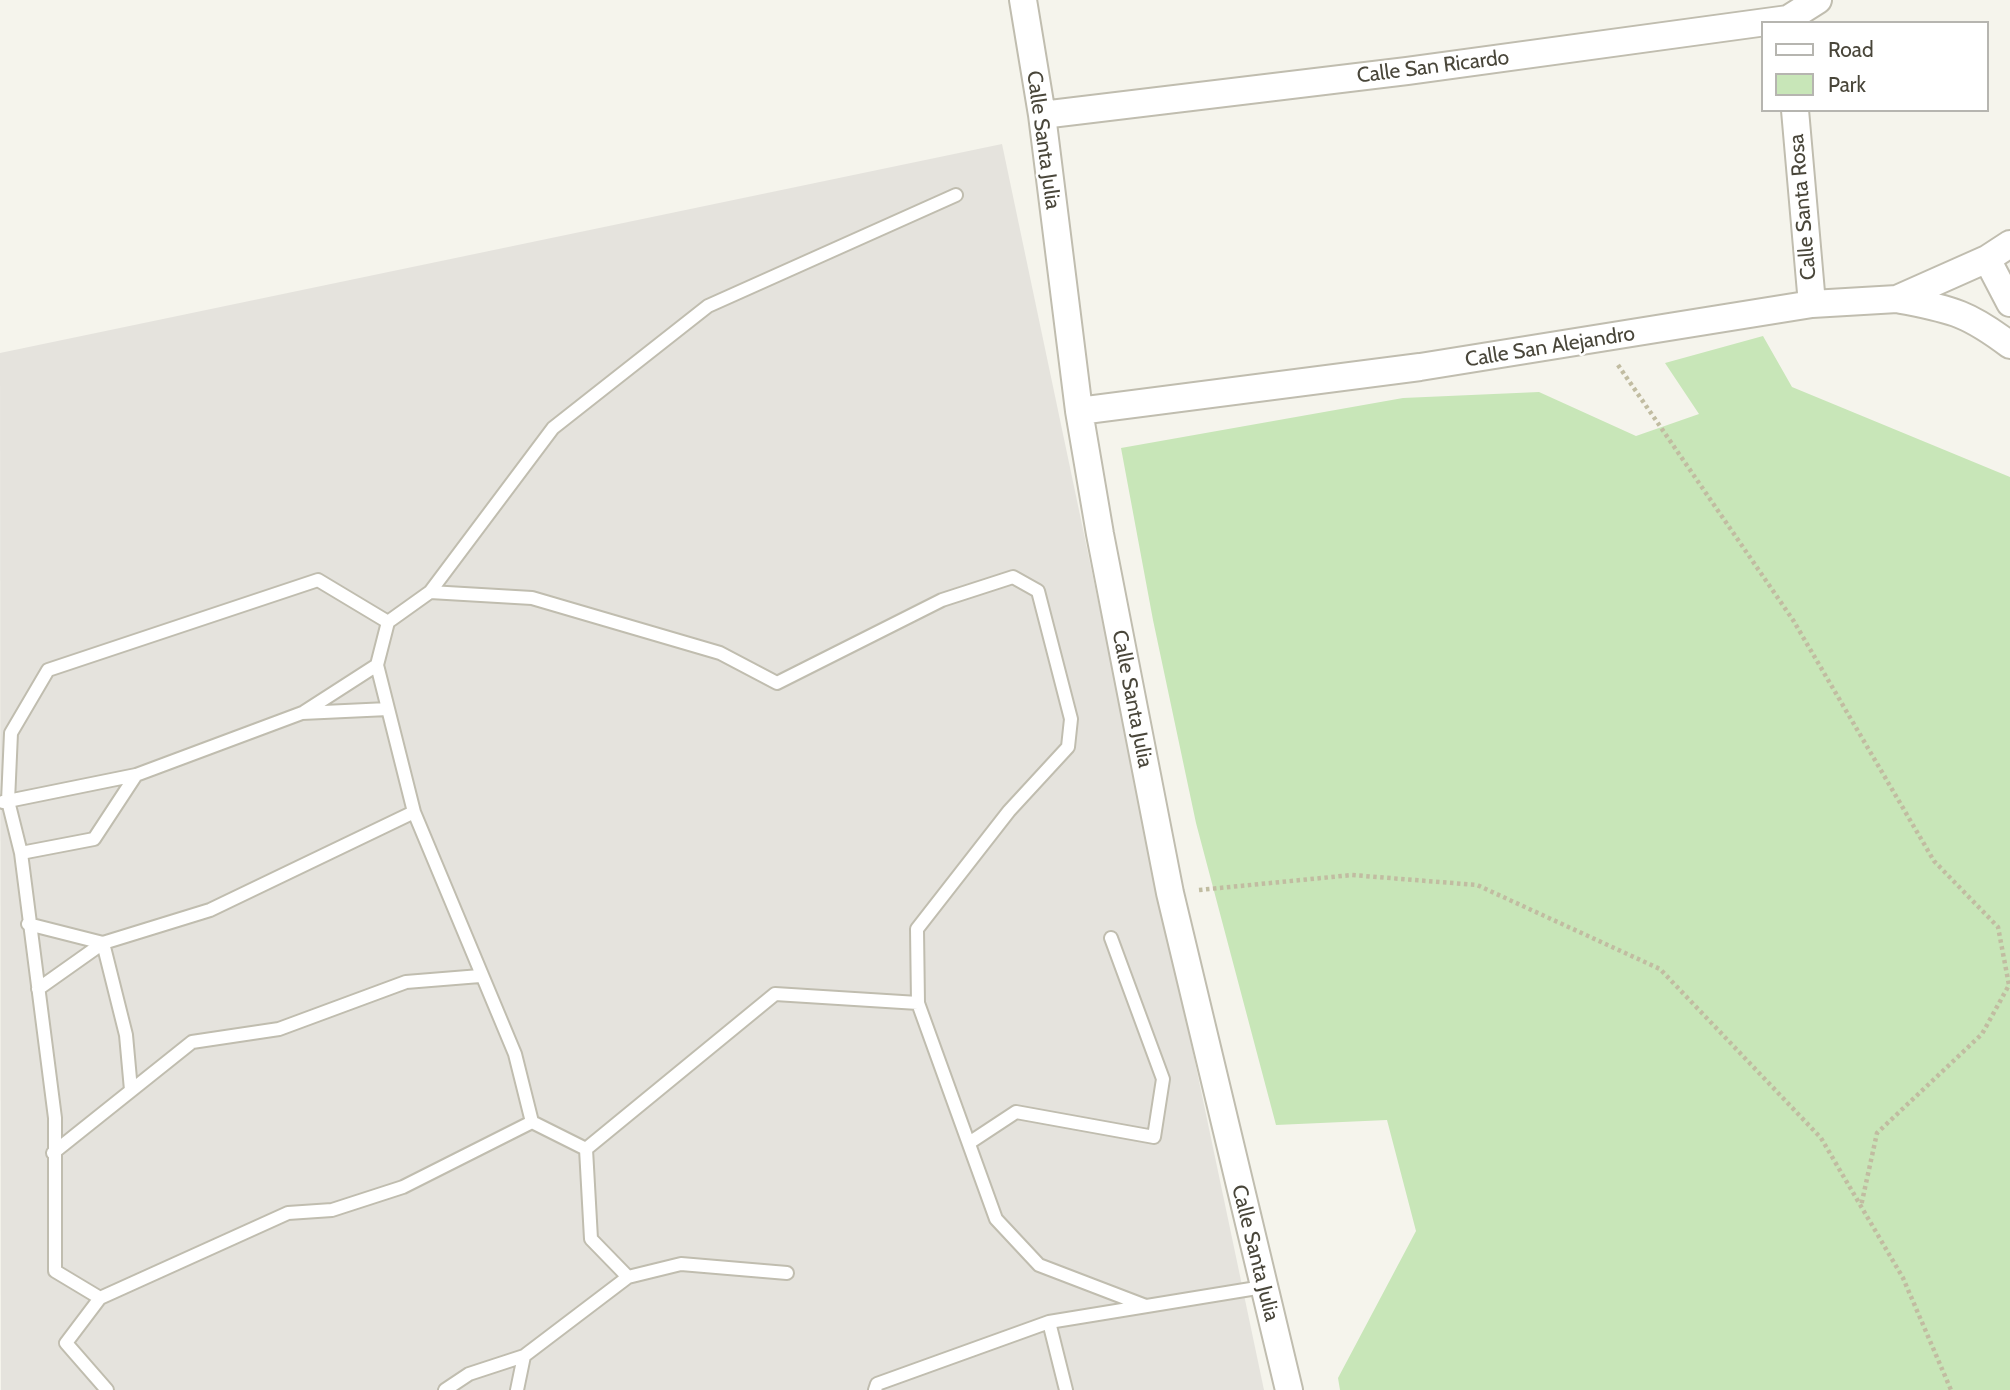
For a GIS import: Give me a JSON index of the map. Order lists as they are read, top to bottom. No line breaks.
{"streets":{"street":["Calle San Ricardo","Calle Santa Julia","Calle Santa Rosa","Calle San Alejandro"]},"crossings":[["Calle San Ricardo","Calle Santa Julia"],["Calle Santa Julia","Calle San Alejandro"],["Calle Santa Rosa","Calle San Alejandro"]],"legend":["Road","Park"]}
